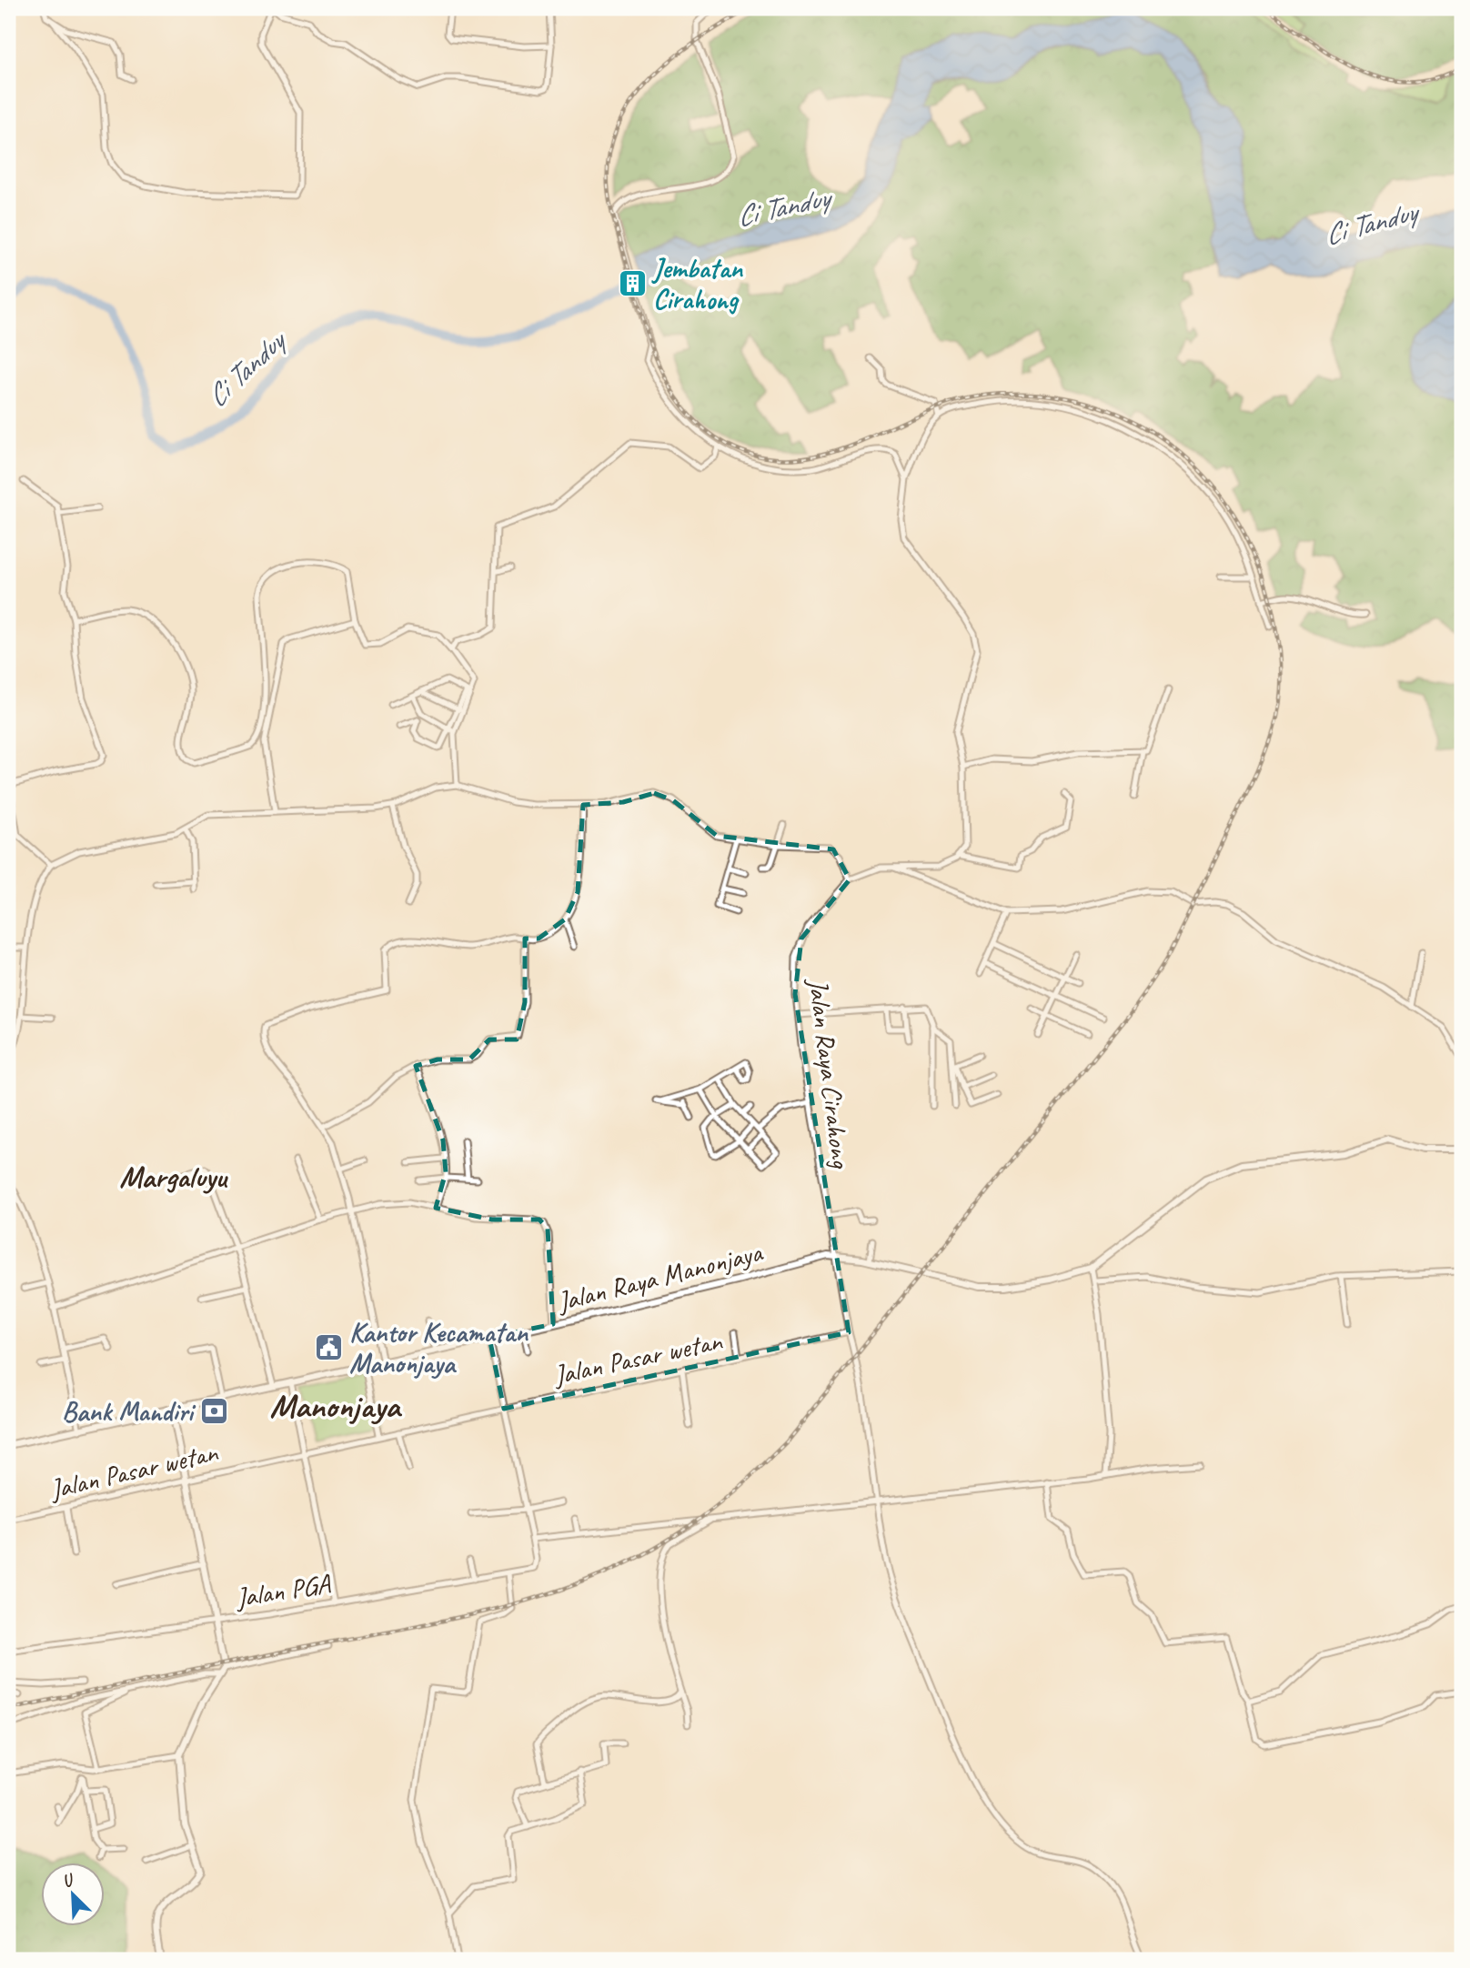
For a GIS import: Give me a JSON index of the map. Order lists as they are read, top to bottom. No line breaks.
{"streets":{"main road":["Jalan Raya Manonjaya"],"street":["Jalan Raya Cirahong","Jalan Pasar wetan","Jalan PGA"]},"crossings":[["Jalan Raya Cirahong","Jalan Raya Manonjaya"],["Jalan Raya Cirahong","Jalan Pasar wetan"]],"districts":["Margaluyu","Manonjaya"],"water":["Ci Tanduy"],"places":{"building":["Jembatan Cirahong"],"public building":["Kantor Kecamatan Manonjaya"],"bank":["Bank Mandiri"]},"north":"top left"}
